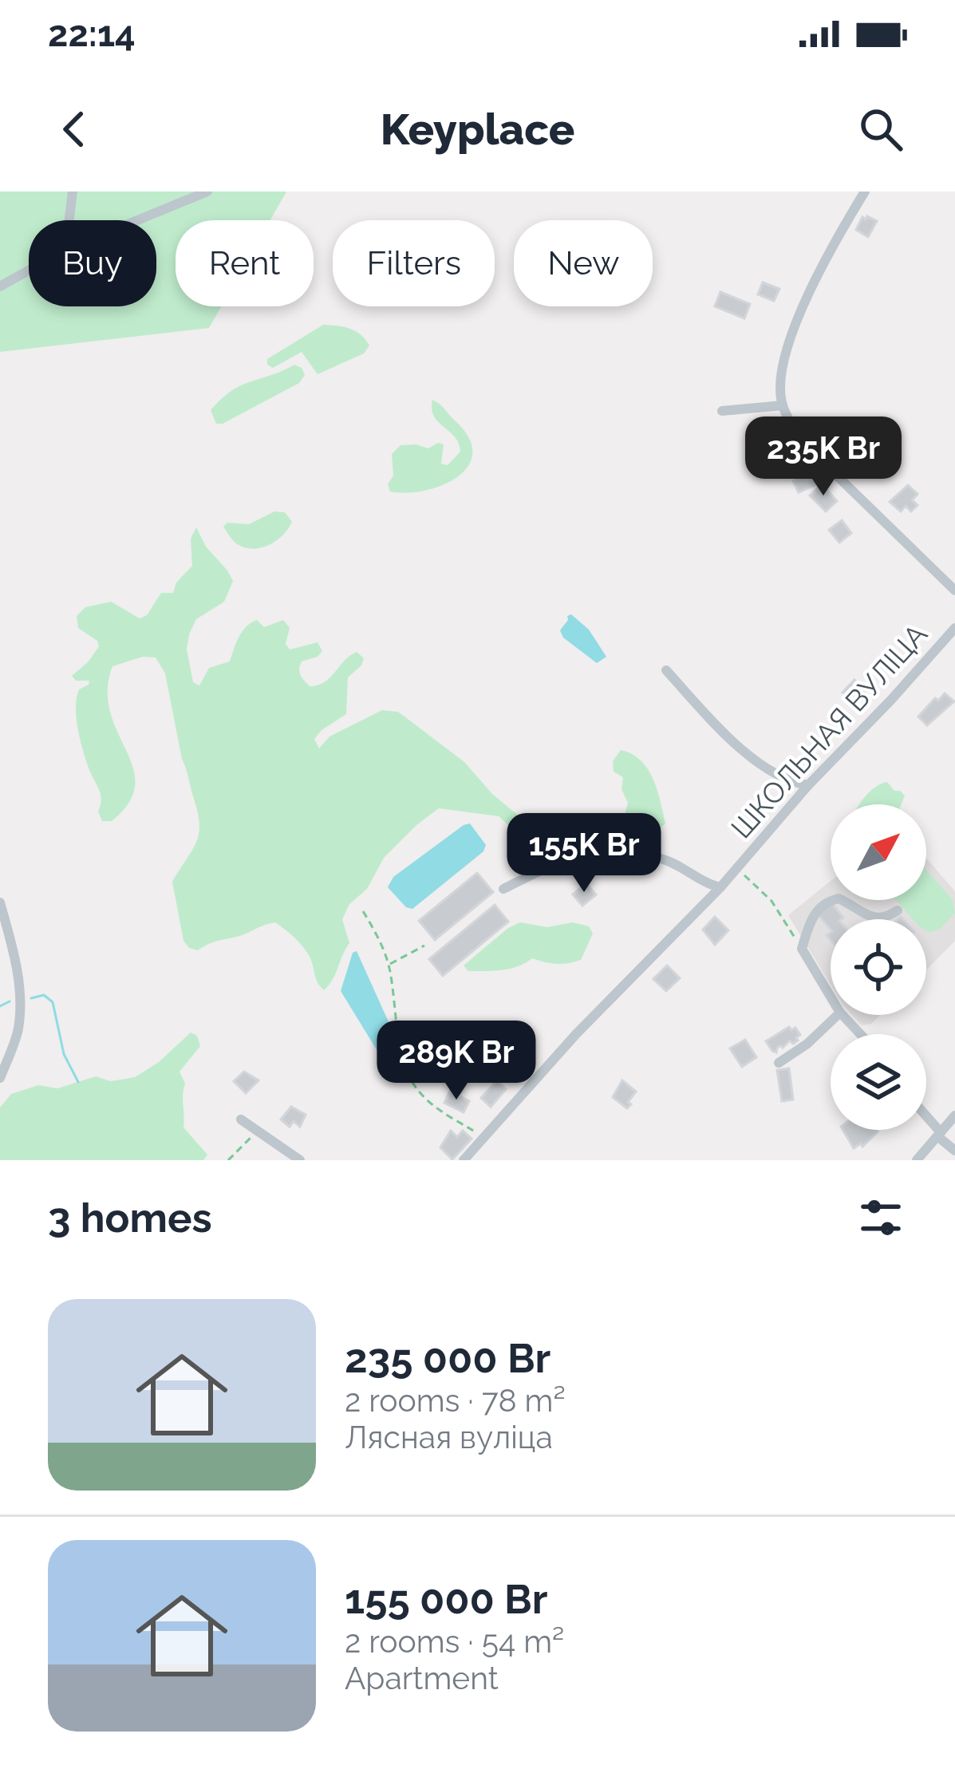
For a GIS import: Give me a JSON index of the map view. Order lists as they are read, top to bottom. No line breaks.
{"streets":{"street":["ШКОЛЬНАЯ ВУЛІЦА"]},"north":"top right","page":{"status":"22:14","header":"Keyplace","chip":["Buy","Rent","Filters","New"],"price":["235K Br","155K Br","289K Br"],"heading":"3 homes","list":[{"name":"235 000 Br","note":"2 rooms · 78 m² · Лясная вуліца"},{"name":"155 000 Br","note":"2 rooms · 54 m² · Apartment"}]}}
